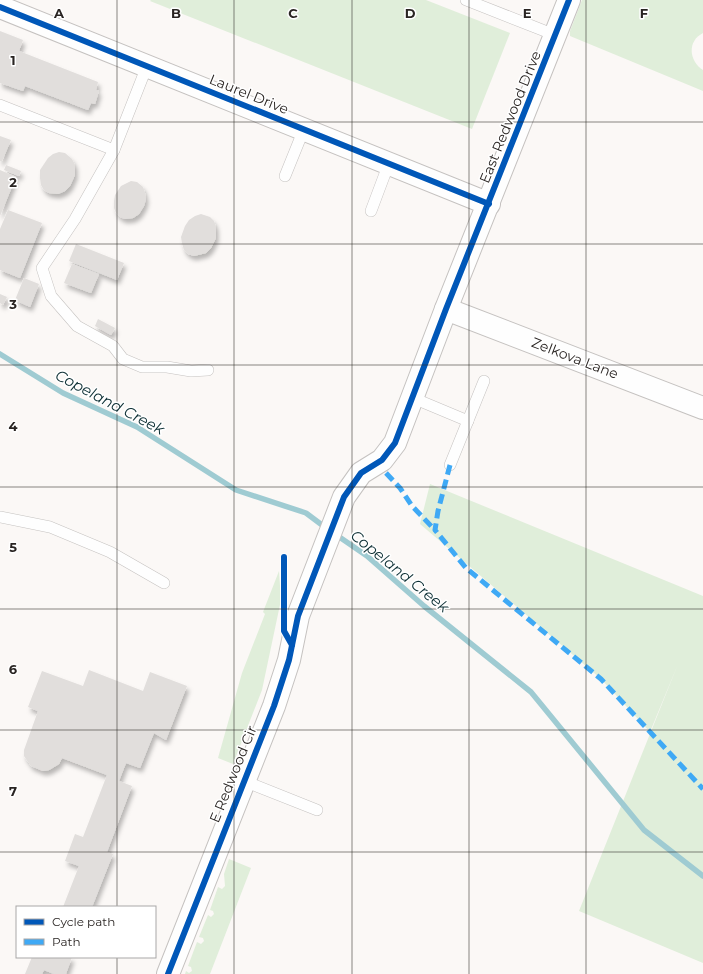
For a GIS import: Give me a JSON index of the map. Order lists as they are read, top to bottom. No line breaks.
{"streets":{"street":["Laurel Drive","East Redwood Drive","Zelkova Lane","E Redwood Cir"]},"crossings":[["Laurel Drive","East Redwood Drive"],["East Redwood Drive","Zelkova Lane"],["East Redwood Drive","E Redwood Cir"]],"water":["Copeland Creek"],"legend":["Cycle path","Path"],"grid":{"columns":["A","B","C","D","E","F"],"rows":["1","2","3","4","5","6","7"]}}
